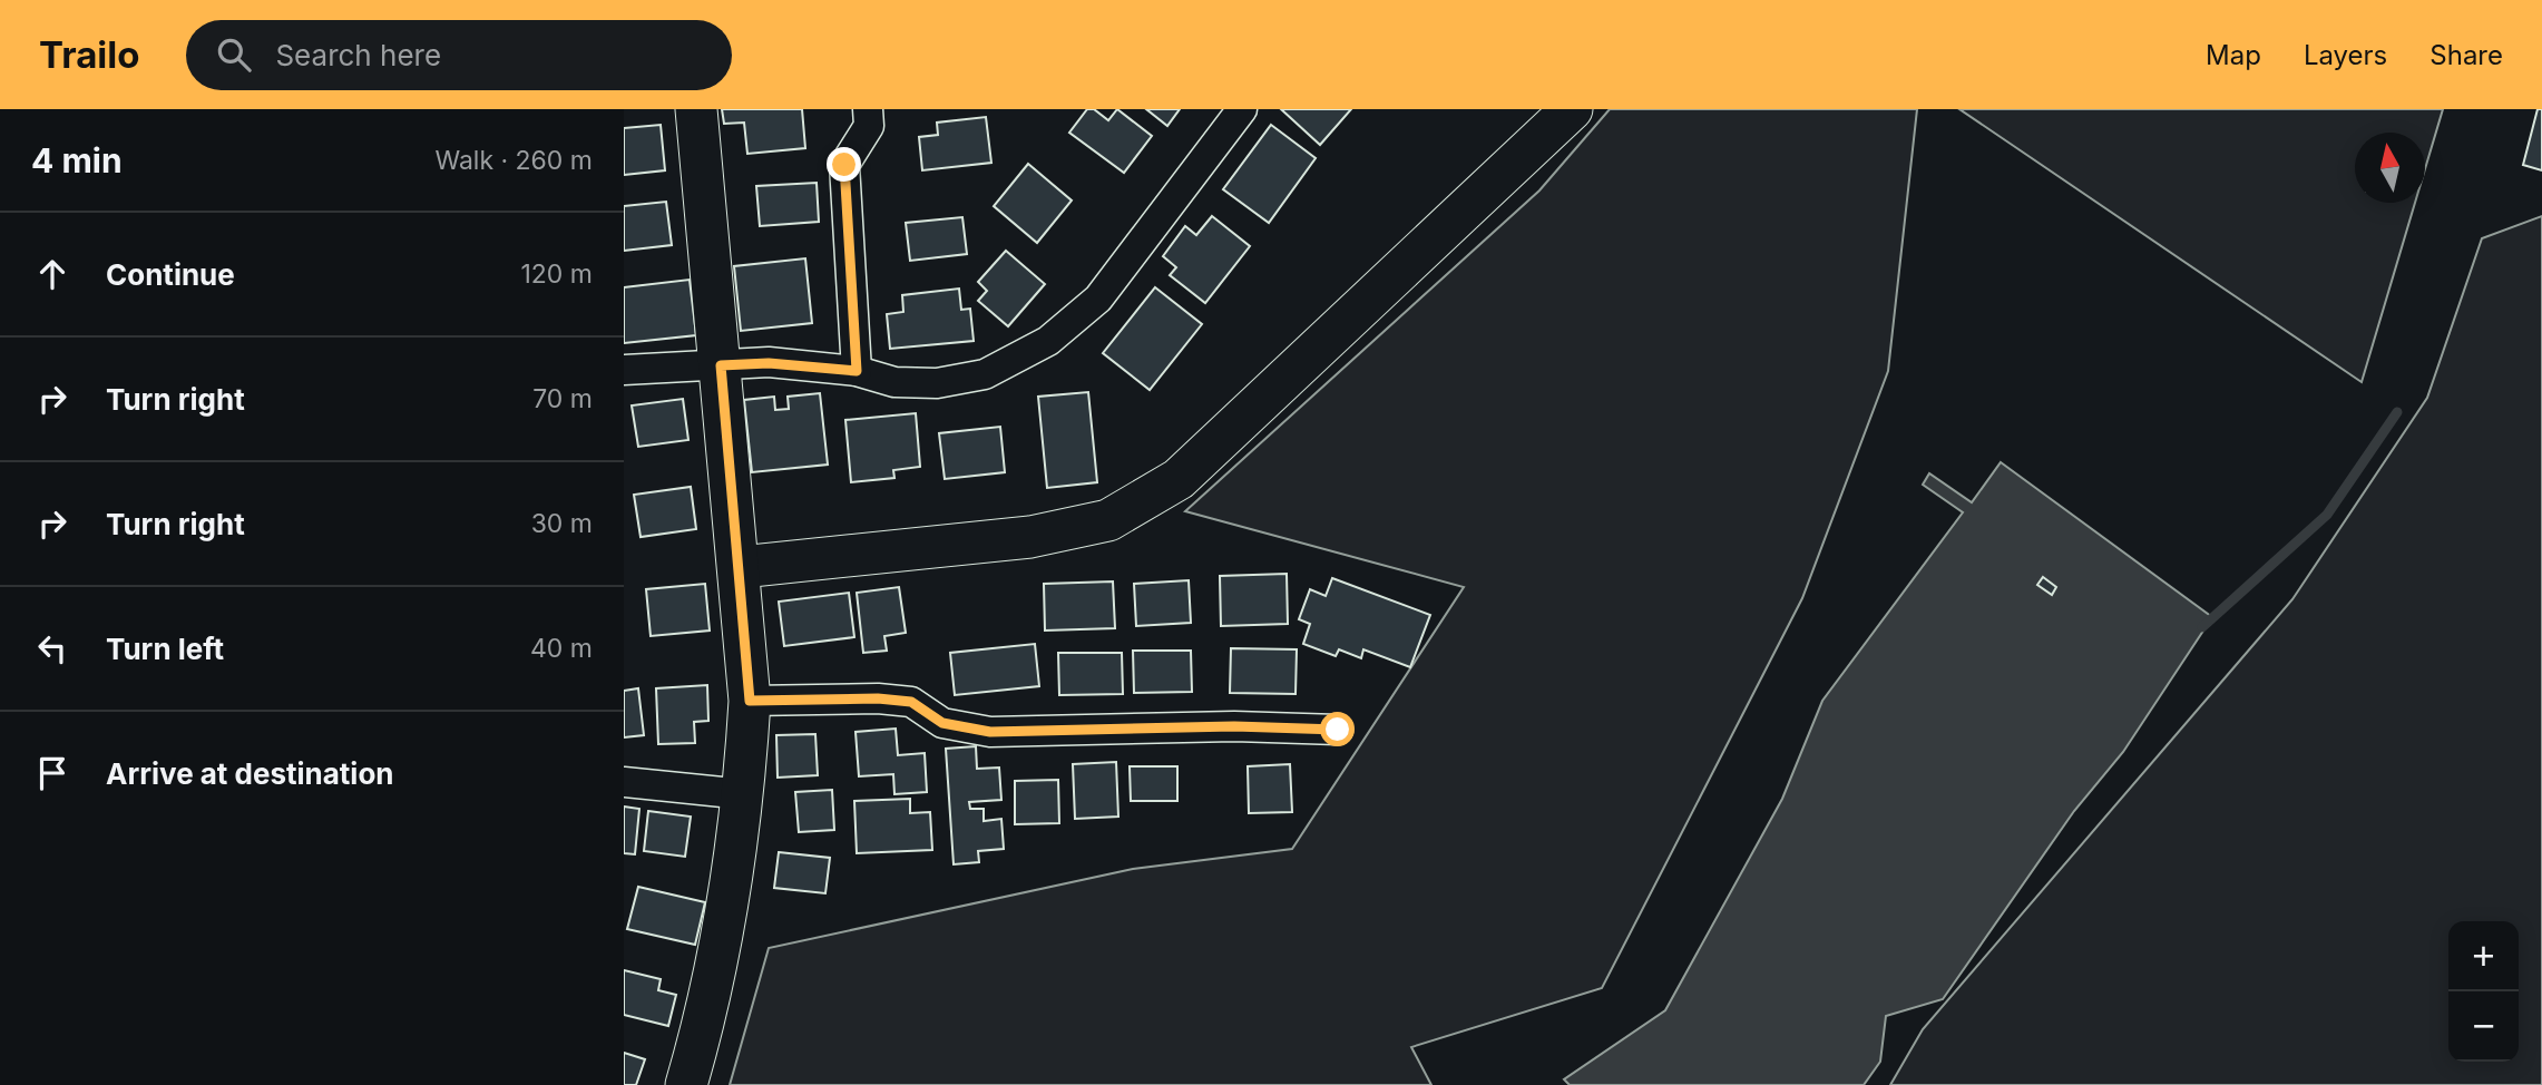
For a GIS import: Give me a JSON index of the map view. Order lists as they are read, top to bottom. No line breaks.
{"north":"top","page":{"header":"Trailo","search":"Search here","nav":["Map","Layers","Share"],"heading":["4 min","Walk · 260 m"],"list":[["Continue","120 m"],["Turn right","70 m"],["Turn right","30 m"],["Turn left","40 m"],"Arrive at destination"],"map_buttons":["+","−"]}}
